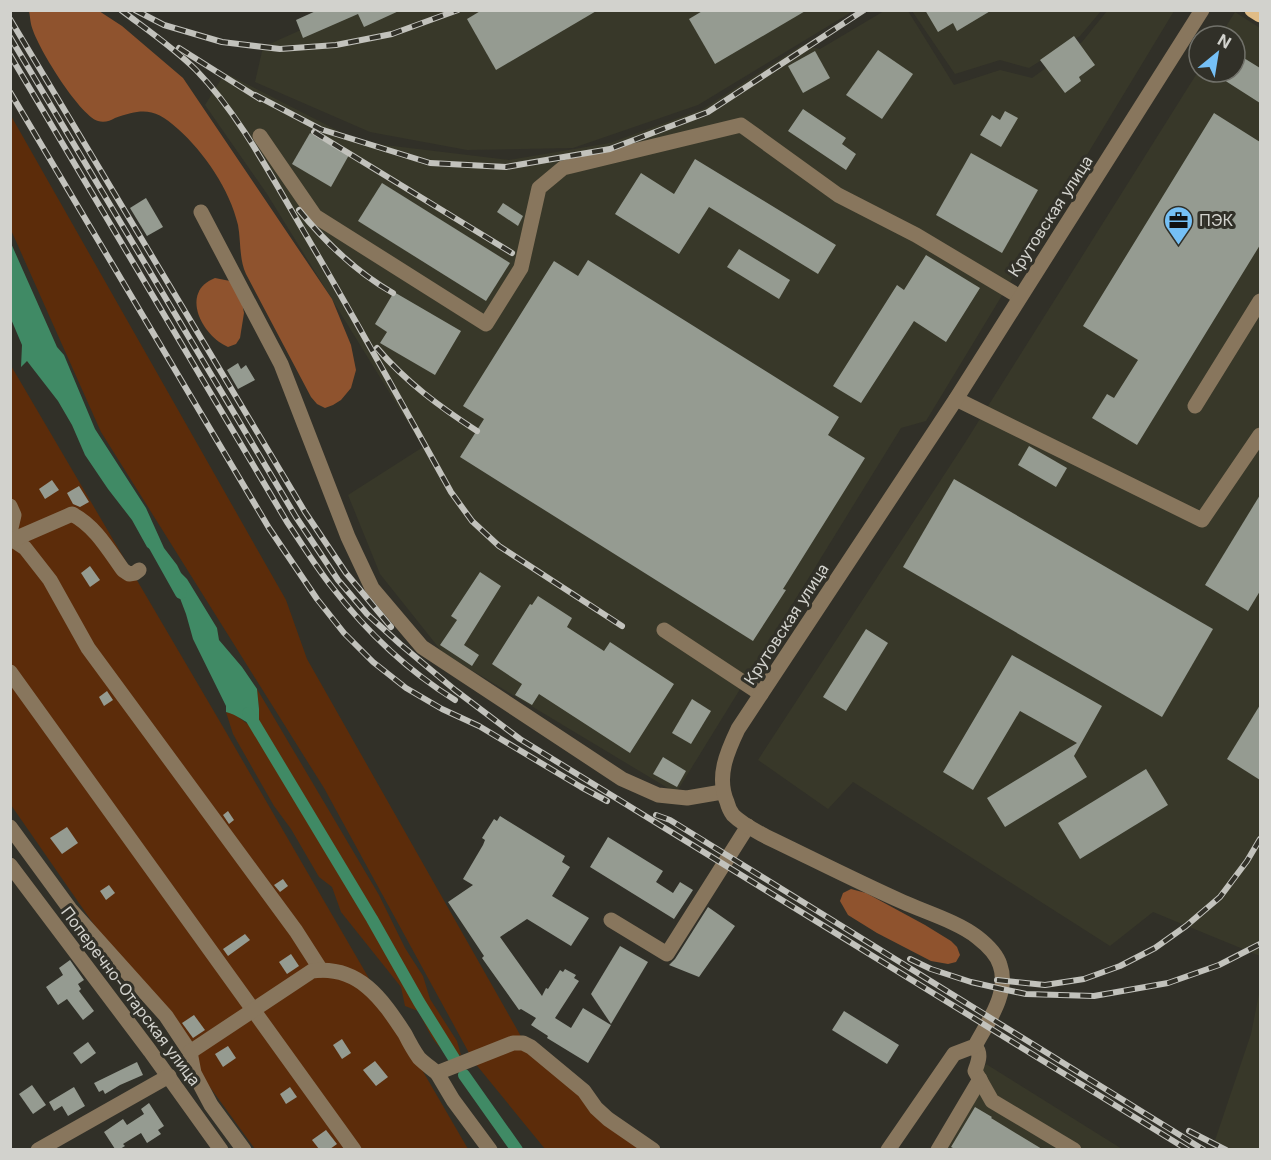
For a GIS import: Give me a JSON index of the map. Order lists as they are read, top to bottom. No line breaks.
{"streets":{"street":["Крутовская улица","Поперечно-Отарская улица"]},"places":{"office":["ПЭК"]},"north":"top right"}
